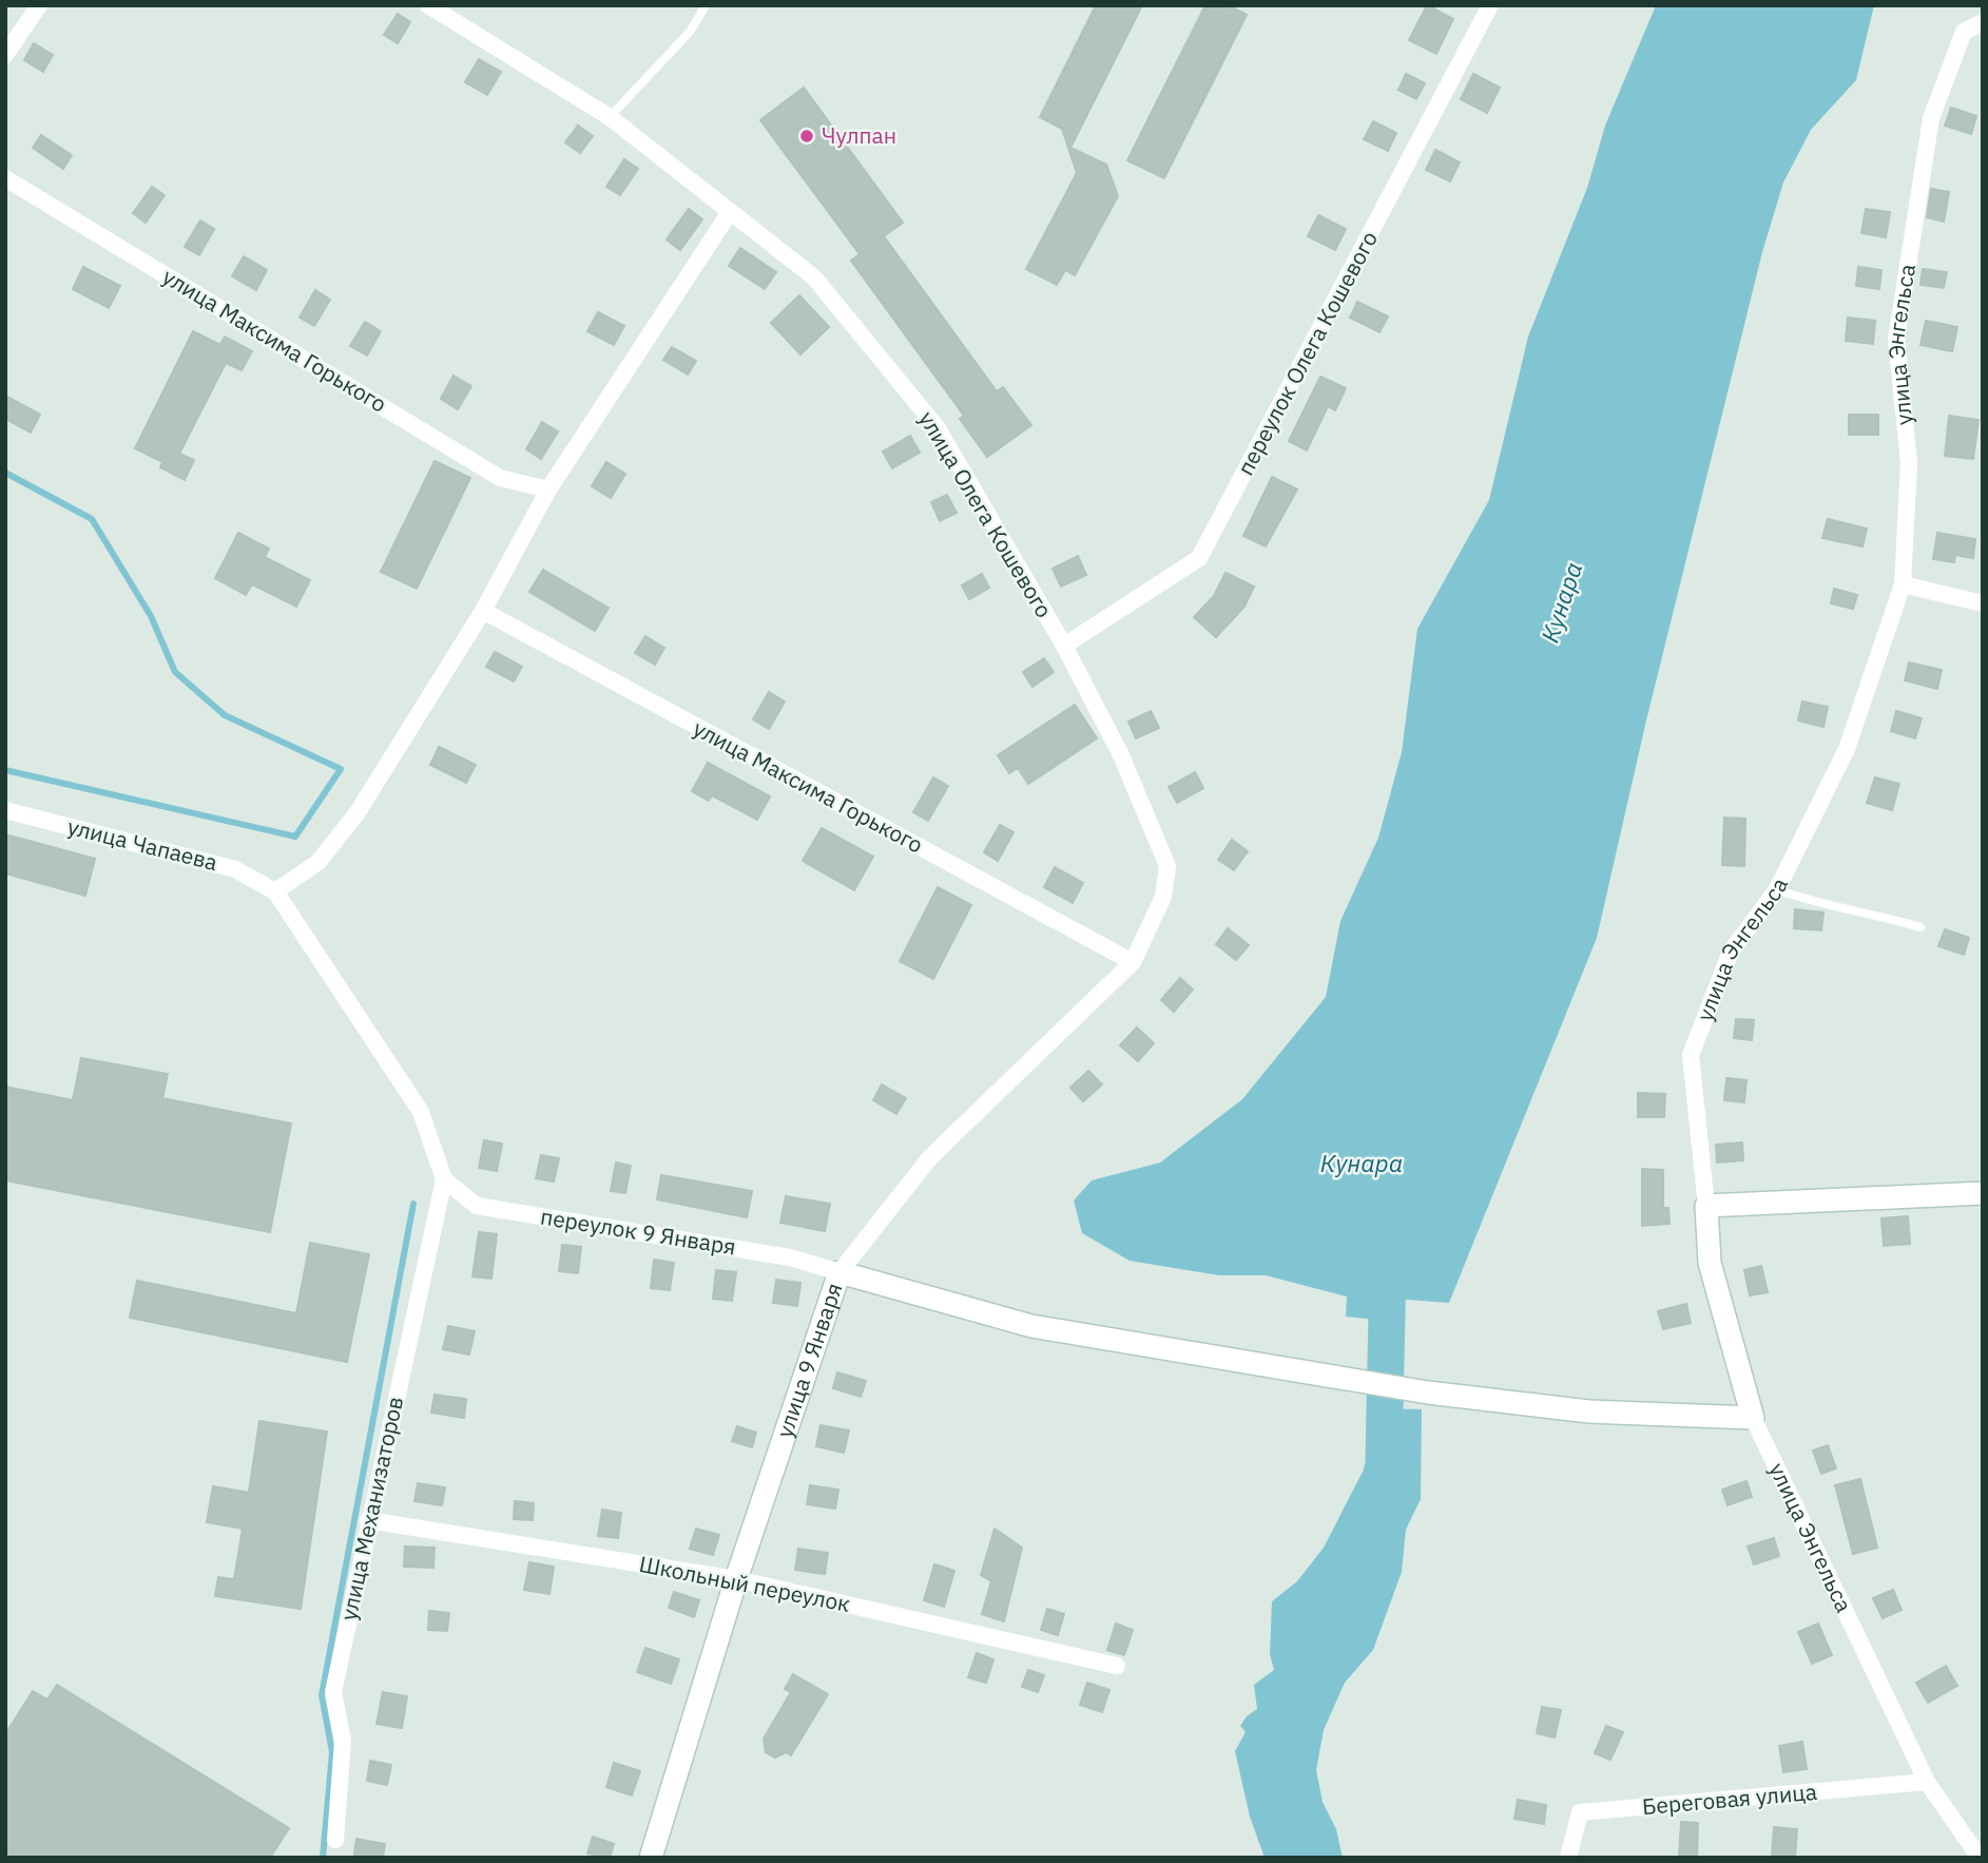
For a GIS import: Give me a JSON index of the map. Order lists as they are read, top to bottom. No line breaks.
{"streets":{"street":["улица Максима Горького","улица Энгельса","переулок Олега Кошевого","улица Олега Кошевого","улица Чапаева","переулок 9 Января","улица 9 Января","улица Механизаторов","Школьный переулок","Береговая улица"]},"crossings":[["улица Максима Горького","улица Олега Кошевого"],["улица Максима Горького","улица 9 Января"],["улица Энгельса","Береговая улица"],["переулок Олега Кошевого","улица Олега Кошевого"],["улица Олега Кошевого","улица 9 Января"],["переулок 9 Января","улица 9 Января"],["переулок 9 Января","улица Механизаторов"],["улица 9 Января","Школьный переулок"],["улица Механизаторов","Школьный переулок"]],"water":["Кунара"],"places":["Чулпан"]}
